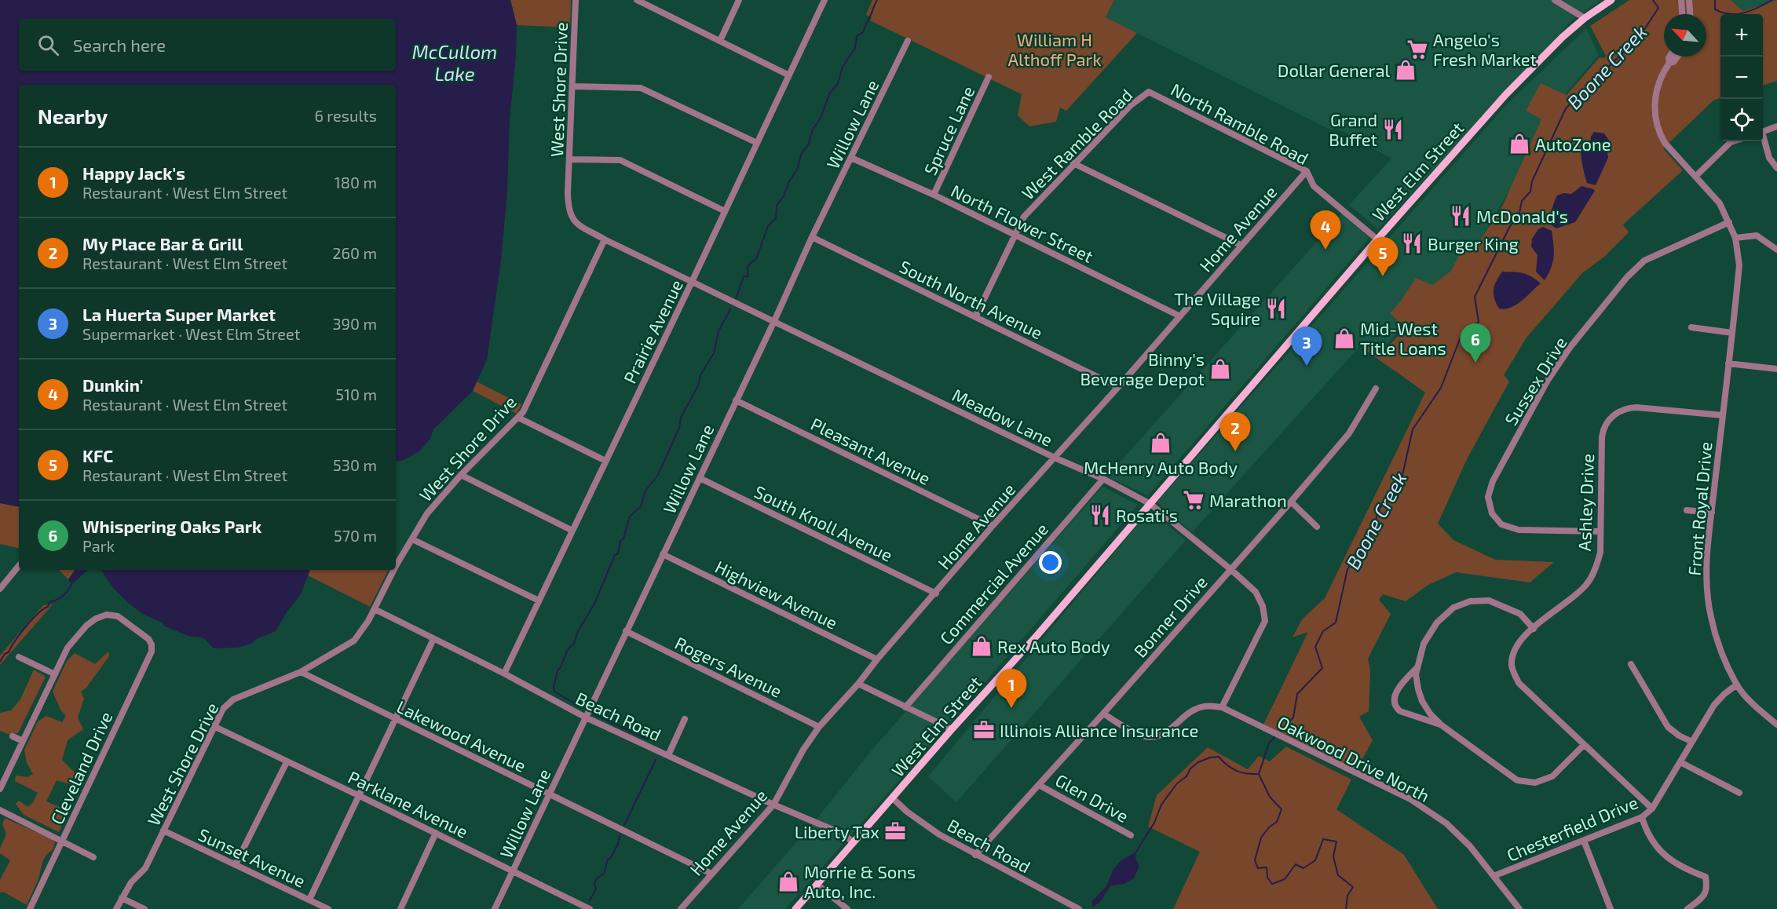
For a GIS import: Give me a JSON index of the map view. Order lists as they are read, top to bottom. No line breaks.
{"streets":{"main road":["West Elm Street"],"street":["West Shore Drive","North Ramble Road","Willow Lane","Spruce Lane","West Ramble Road","North Flower Street","Home Avenue","South North Avenue","Prairie Avenue","Sussex Drive","Meadow Lane","Pleasant Avenue","Ashley Drive","Front Royal Drive","South Knoll Avenue","Commercial Avenue","Highview Avenue","Bonner Drive","Rogers Avenue","Beach Road","Lakewood Avenue","Oakwood Drive North","Cleveland Drive","Glen Drive","Parklane Avenue","Chesterfield Drive","Sunset Avenue"]},"crossings":[["West Shore Drive","Meadow Lane"],["West Shore Drive","Beach Road"],["West Shore Drive","Lakewood Avenue"],["West Shore Drive","Parklane Avenue"],["West Shore Drive","Sunset Avenue"],["North Ramble Road","West Ramble Road"],["North Ramble Road","West Elm Street"],["North Ramble Road","Home Avenue"],["Willow Lane","North Flower Street"],["Willow Lane","South North Avenue"],["Willow Lane","Meadow Lane"],["Willow Lane","Pleasant Avenue"],["Willow Lane","South Knoll Avenue"],["Willow Lane","Highview Avenue"],["Willow Lane","Rogers Avenue"],["Willow Lane","Beach Road"],["Willow Lane","Lakewood Avenue"],["Willow Lane","Parklane Avenue"],["Spruce Lane","North Flower Street"],["West Ramble Road","North Flower Street"],["West Ramble Road","South North Avenue"],["West Elm Street","Meadow Lane"],["West Elm Street","Beach Road"],["North Flower Street","Home Avenue"],["Home Avenue","South North Avenue"],["Home Avenue","Meadow Lane"],["Home Avenue","Pleasant Avenue"],["Home Avenue","South Knoll Avenue"],["Home Avenue","Highview Avenue"],["Home Avenue","Rogers Avenue"],["Home Avenue","Beach Road"],["Home Avenue","Lakewood Avenue"],["Prairie Avenue","Meadow Lane"],["Prairie Avenue","Beach Road"],["Sussex Drive","Ashley Drive"],["Sussex Drive","Front Royal Drive"],["Meadow Lane","Commercial Avenue"],["Meadow Lane","Bonner Drive"],["Meadow Lane","Oakwood Drive North"],["Ashley Drive","Front Royal Drive"],["Ashley Drive","Chesterfield Drive"],["Front Royal Drive","Chesterfield Drive"],["Bonner Drive","Beach Road"],["Bonner Drive","Glen Drive"],["Oakwood Drive North","Chesterfield Drive"]],"water":["McCullom Lake","Boone Creek"],"parks":["William H Althoff Park"],"places":{"supermarket":["Angelo's Fresh Market","Marathon"],"shop":["Dollar General","AutoZone","Mid-West Title Loans","Binny's Beverage Depot","McHenry Auto Body","Rex Auto Body","Morrie & Sons Auto, Inc."],"restaurant":["Grand Buffet","McDonald's","Burger King","The Village Squire","Rosati's"],"office":["Illinois Alliance Insurance","Liberty Tax"]},"north":"top left","page":{"map_buttons":["+","−"],"search":"Search here","heading":["Nearby","6 results"],"list":[{"mark":"1","name":"Happy Jack's","note":"Restaurant · West Elm Street","value":"180 m"},{"mark":"2","name":"My Place Bar & Grill","note":"Restaurant · West Elm Street","value":"260 m"},{"mark":"3","name":"La Huerta Super Market","note":"Supermarket · West Elm Street","value":"390 m"},{"mark":"4","name":"Dunkin'","note":"Restaurant · West Elm Street","value":"510 m"},{"mark":"5","name":"KFC","note":"Restaurant · West Elm Street","value":"530 m"},{"mark":"6","name":"Whispering Oaks Park","note":"Park","value":"570 m"}],"pins":["4","5","6","3","2","1"]}}
